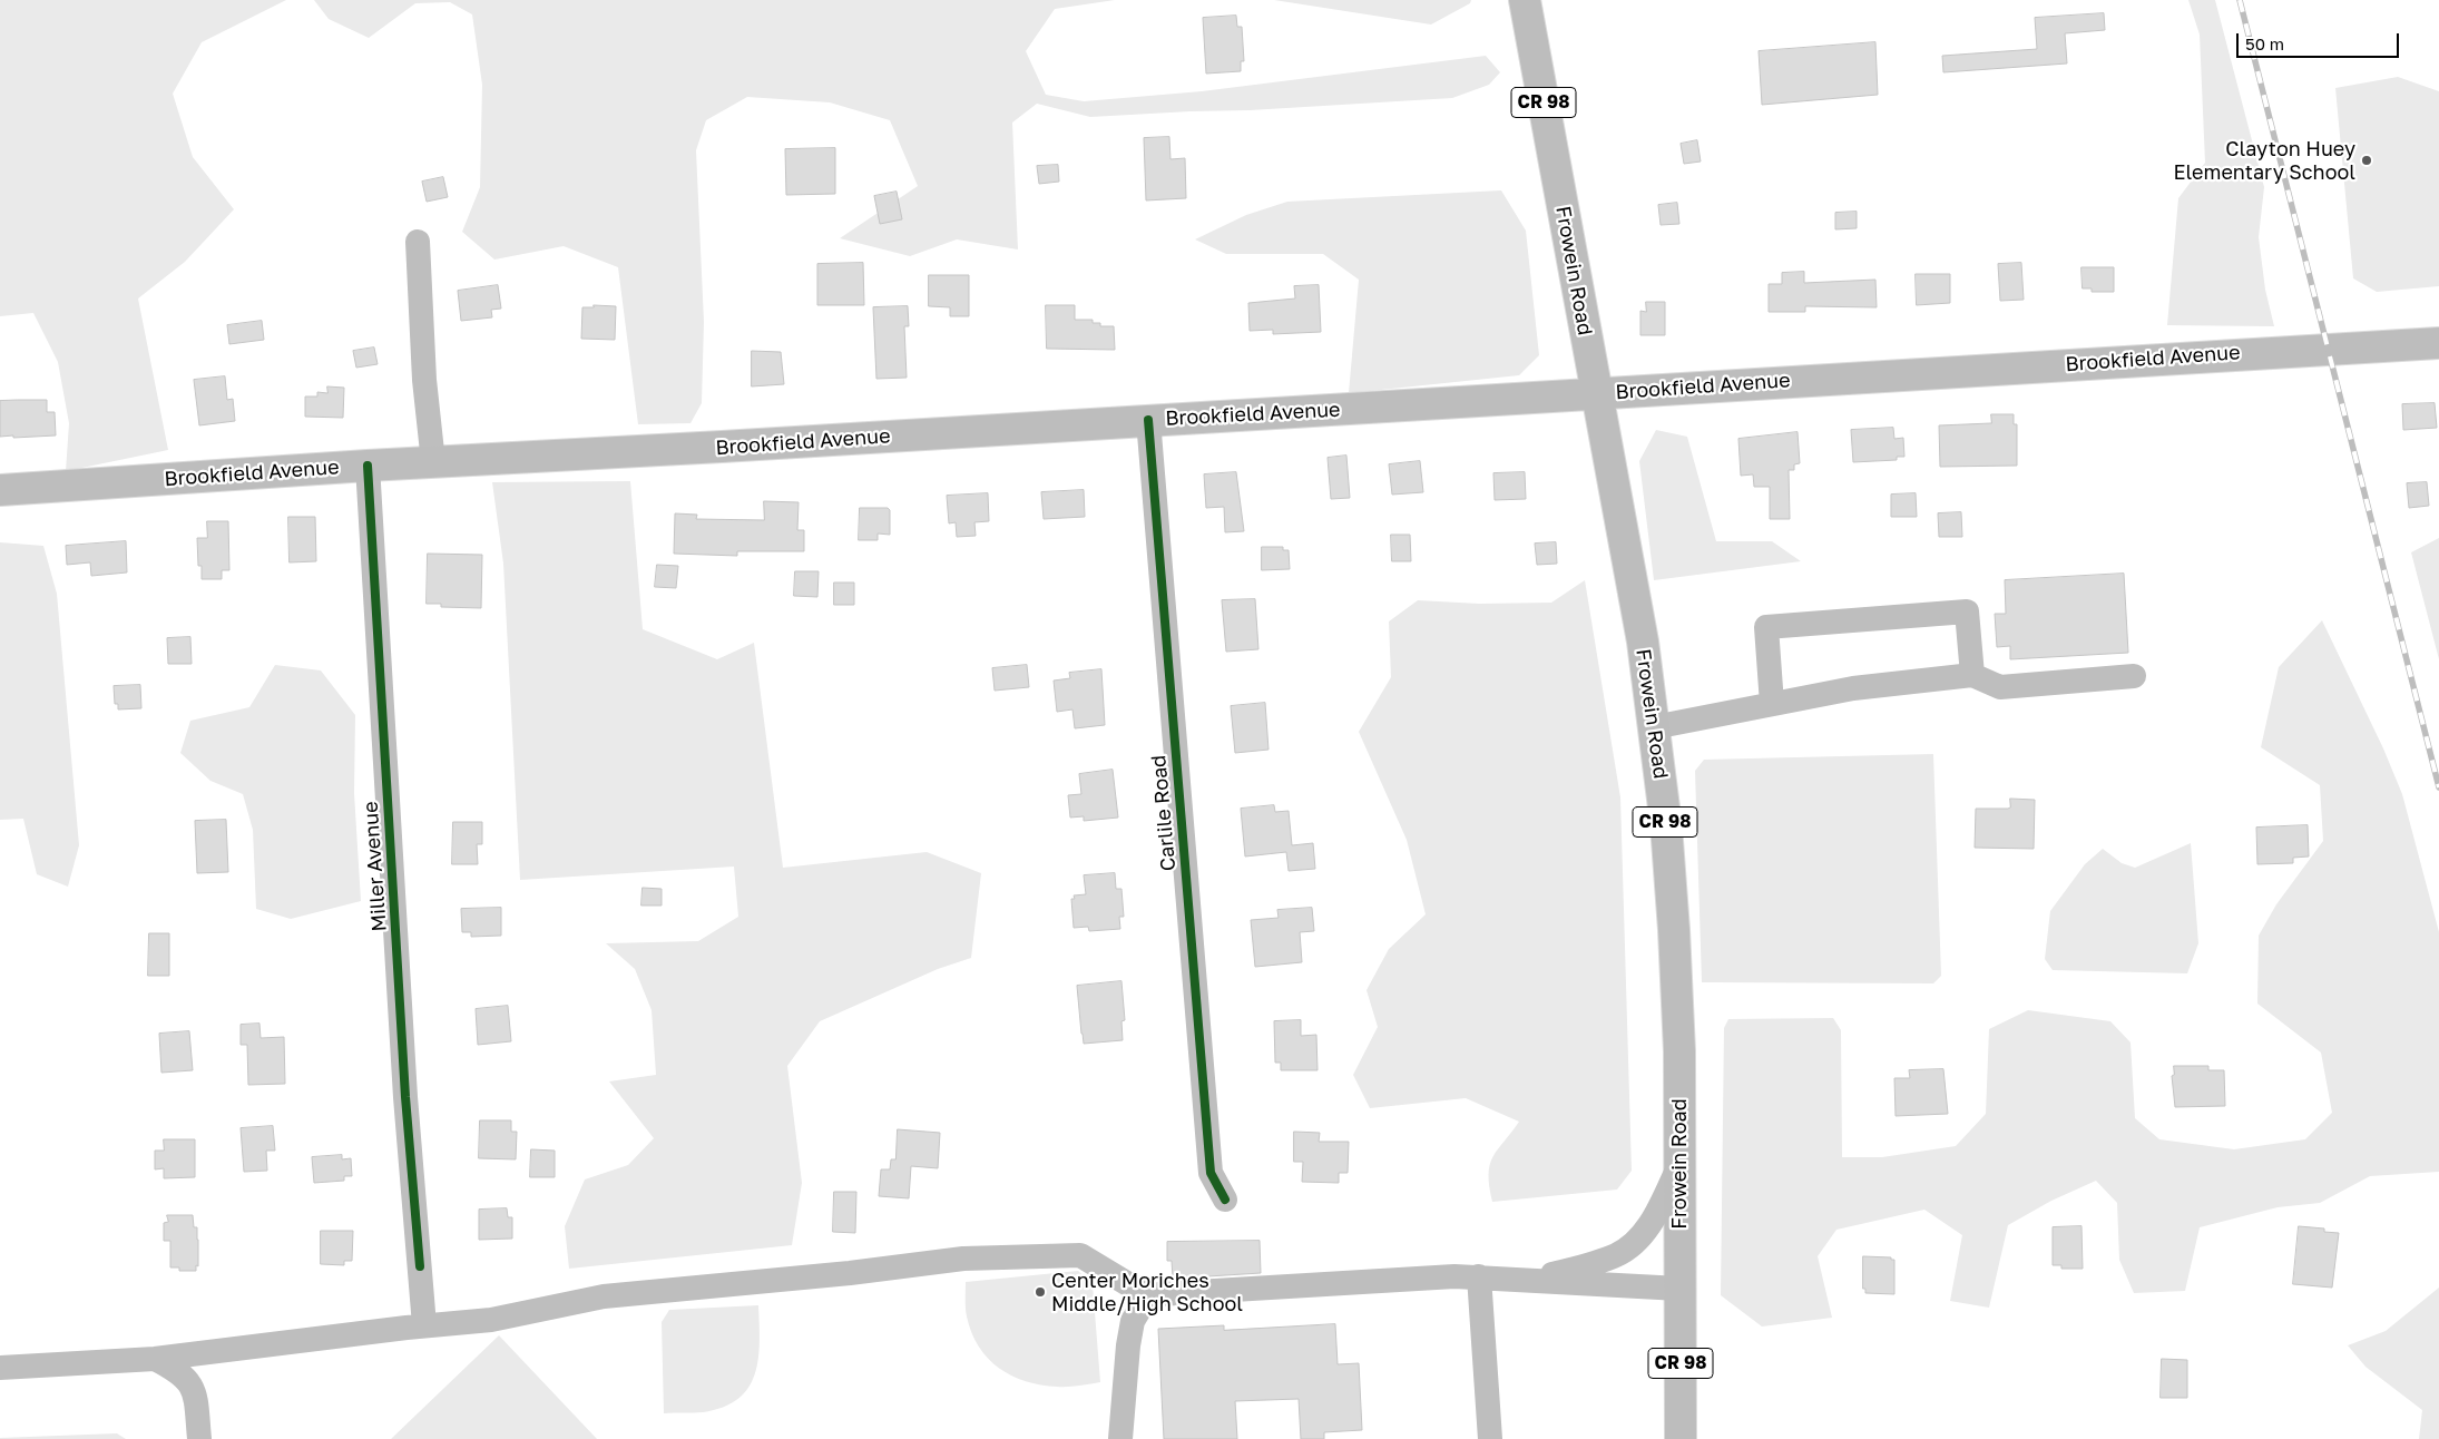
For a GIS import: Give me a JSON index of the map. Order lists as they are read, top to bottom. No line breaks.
{"streets":{"main road":["CR 98","Frowein Road","Brookfield Avenue"],"street":["Carlile Road","Miller Avenue"]},"crossings":[["Frowein Road","Brookfield Avenue"],["Brookfield Avenue","Carlile Road"],["Brookfield Avenue","Miller Avenue"]],"places":["Clayton Huey Elementary School","Center Moriches Middle/High School"],"scale_bar":"50 m"}
